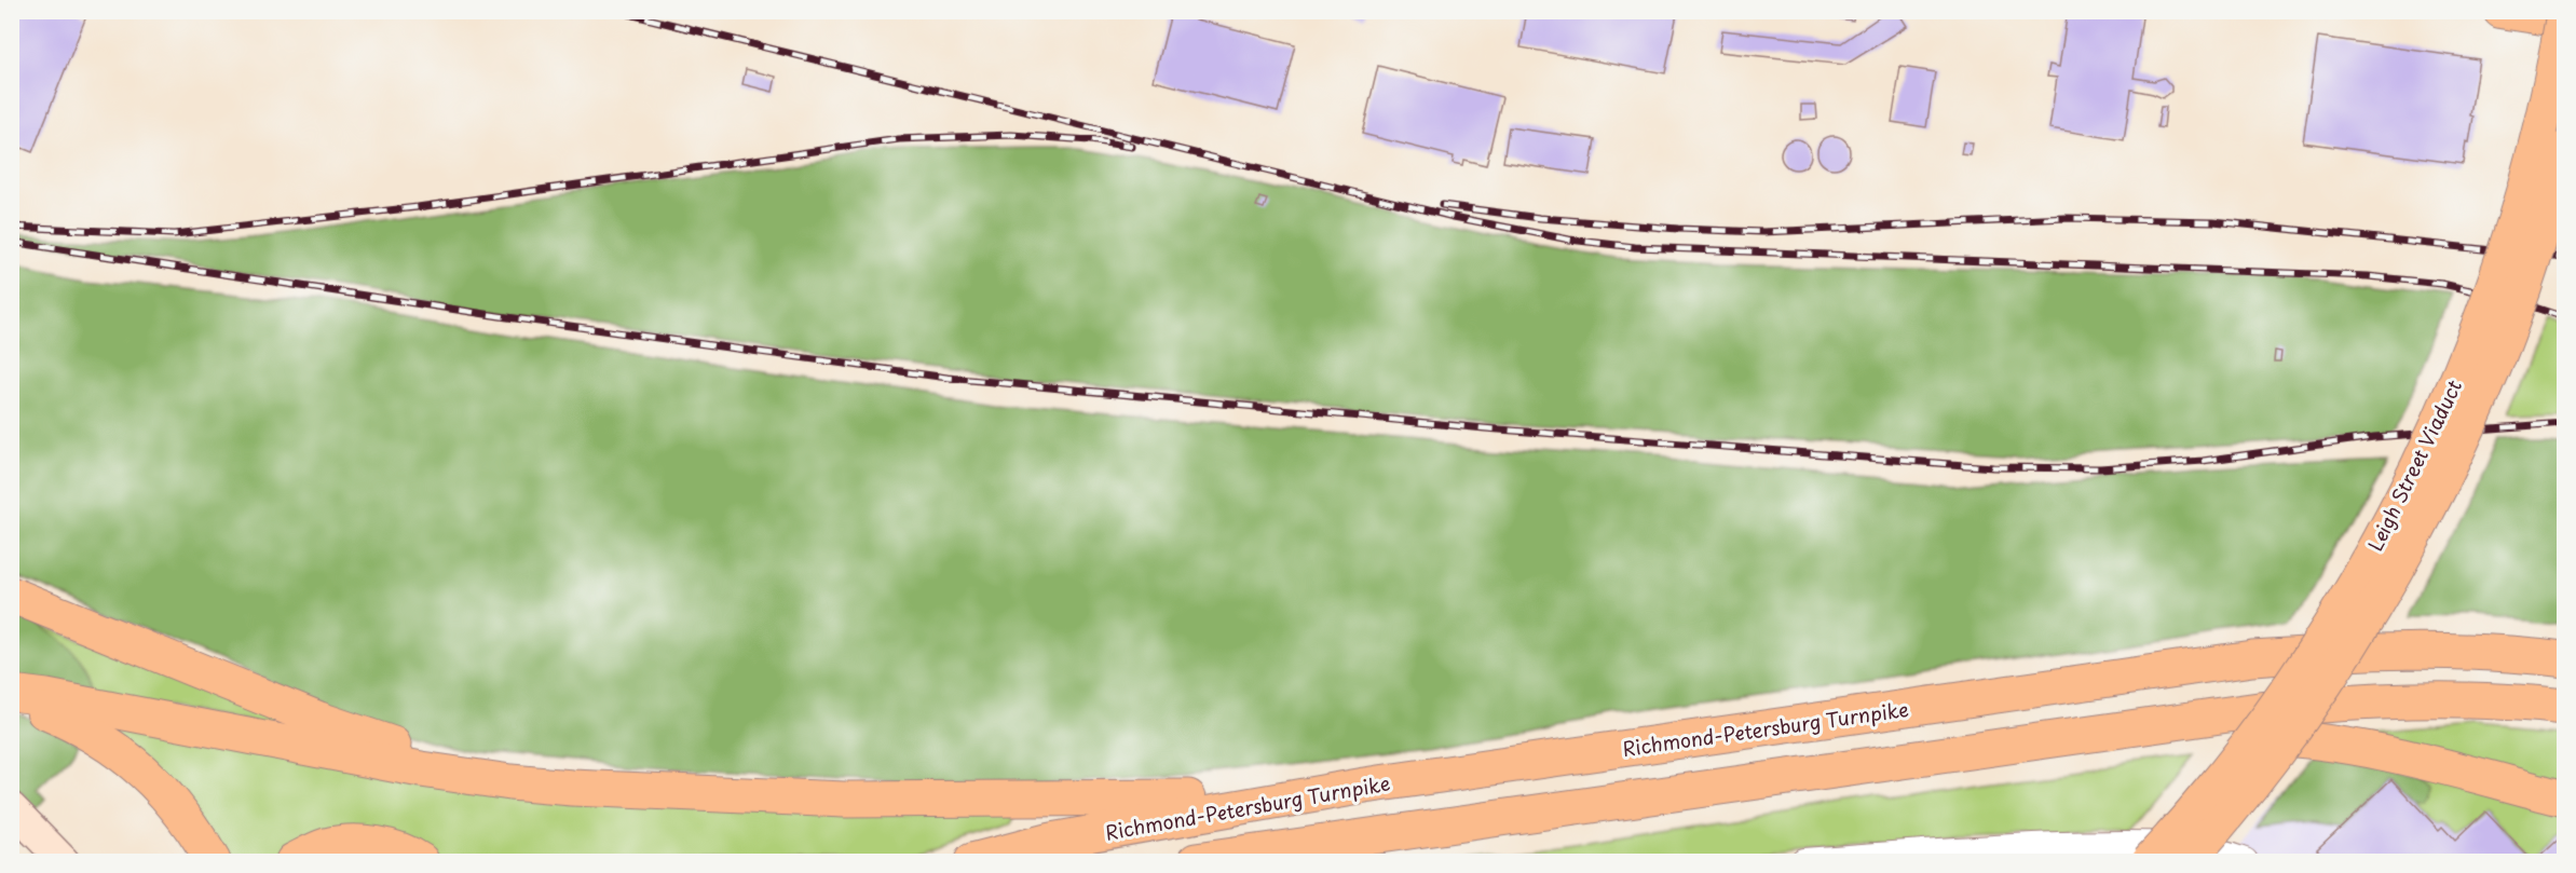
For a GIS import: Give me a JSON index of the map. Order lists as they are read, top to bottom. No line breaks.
{"streets":{"highway":["Richmond-Petersburg Turnpike"],"main road":["Leigh Street Viaduct"]}}
